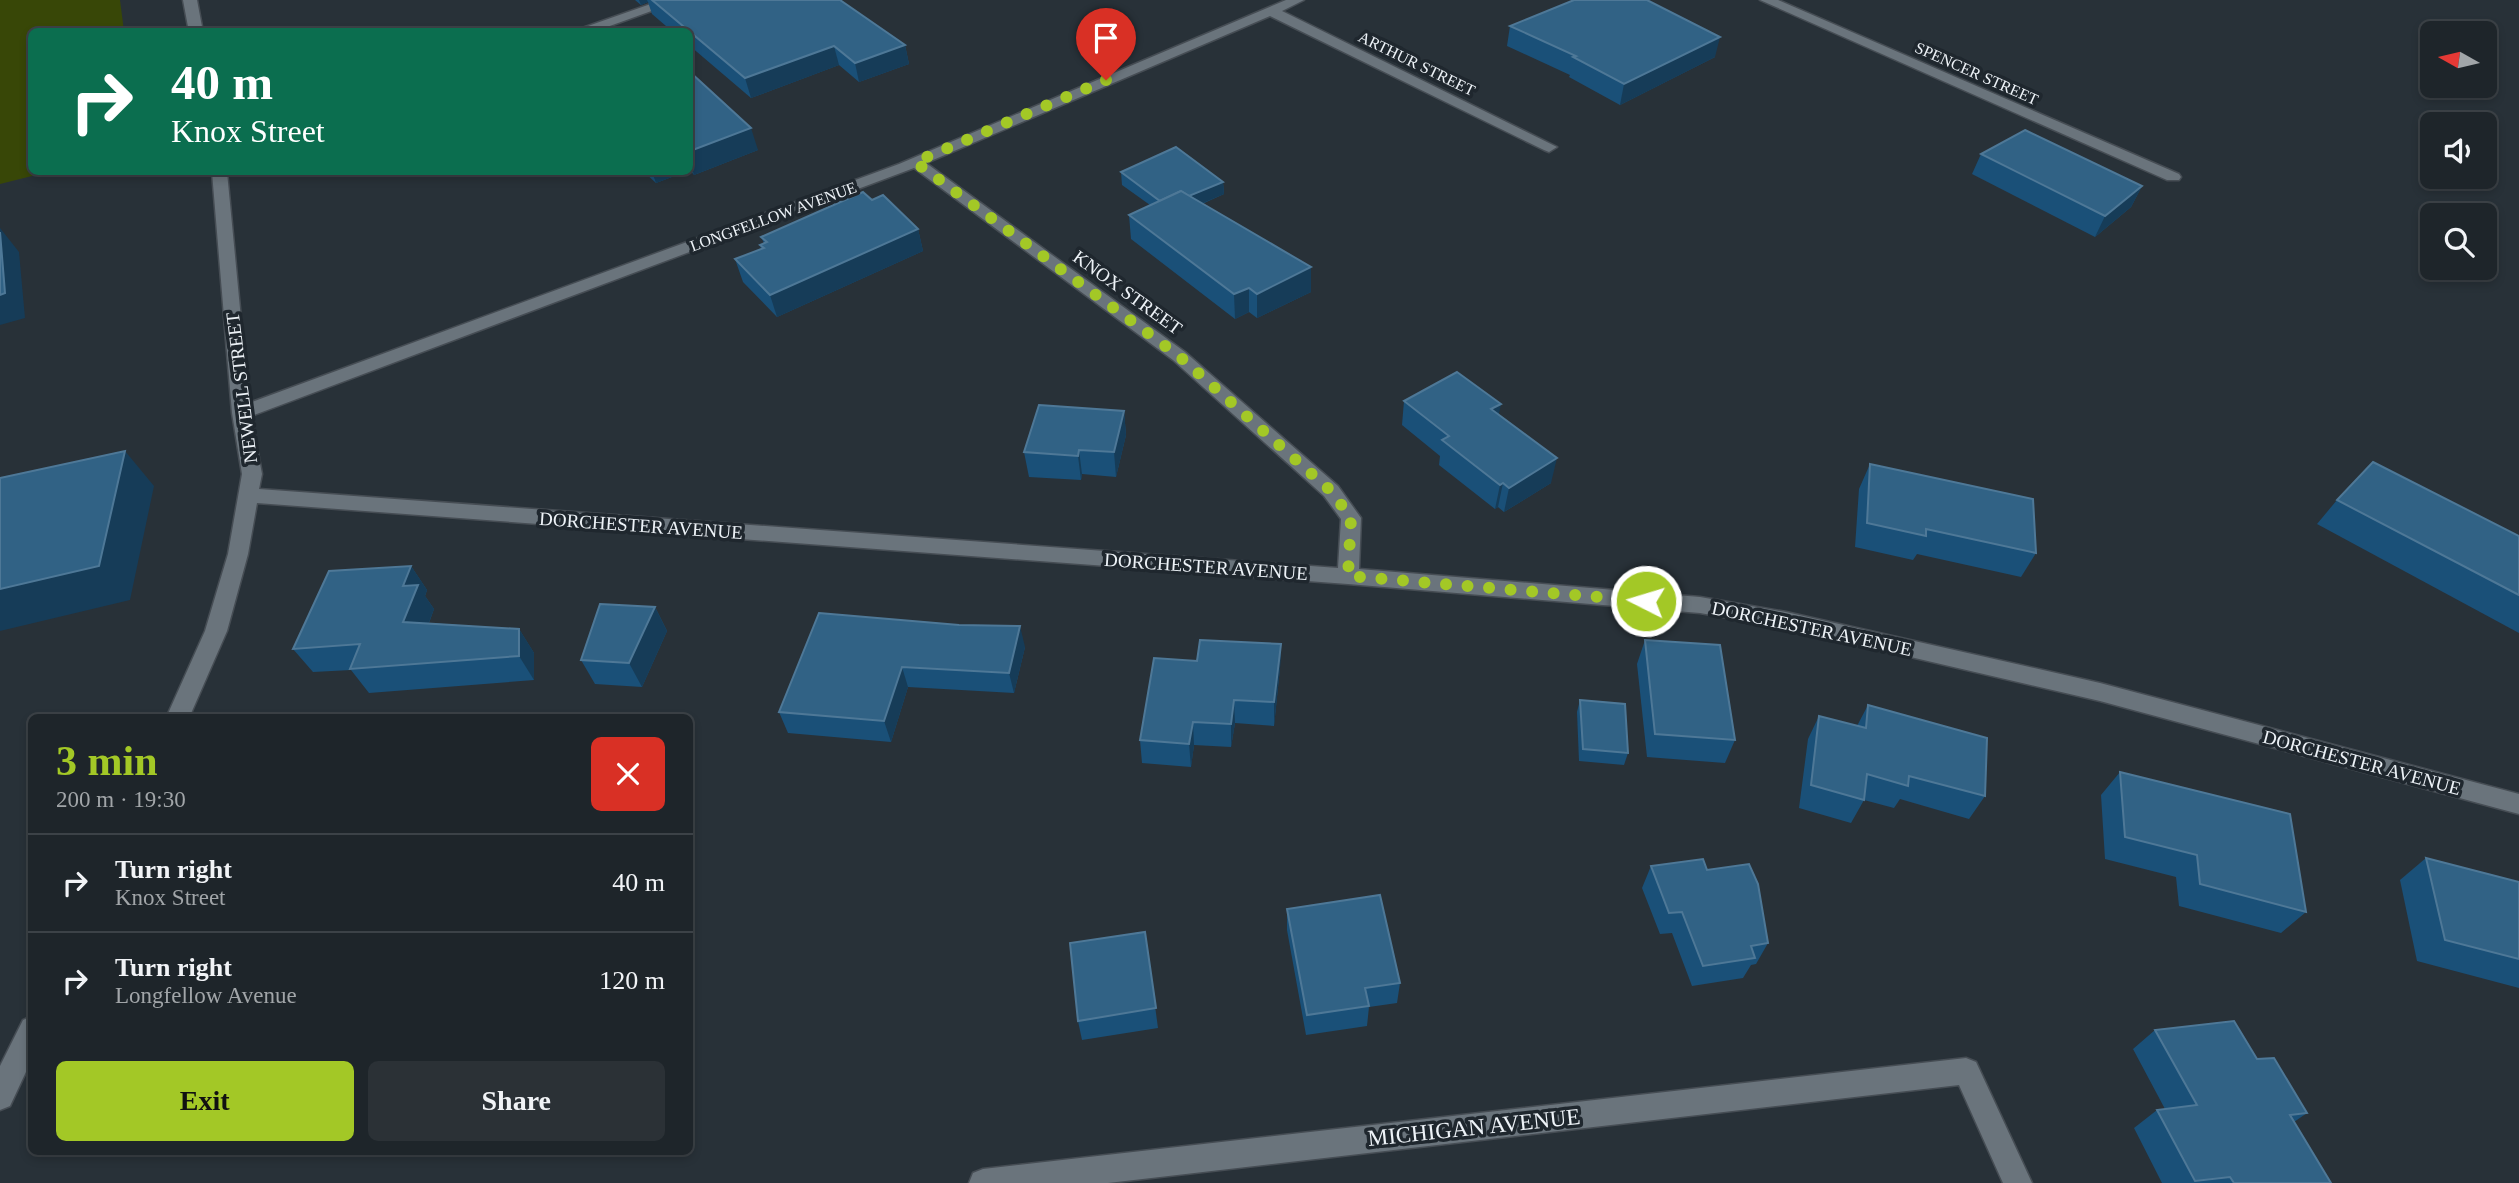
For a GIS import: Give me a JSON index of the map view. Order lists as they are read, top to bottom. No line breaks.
{"streets":{"street":["ARTHUR STREET","SPENCER STREET","LONGFELLOW AVENUE","KNOX STREET","NEWELL STREET","DORCHESTER AVENUE","MICHIGAN AVENUE"]},"crossings":[["ARTHUR STREET","LONGFELLOW AVENUE"],["LONGFELLOW AVENUE","KNOX STREET"],["LONGFELLOW AVENUE","NEWELL STREET"],["KNOX STREET","DORCHESTER AVENUE"],["NEWELL STREET","DORCHESTER AVENUE"]],"north":"left","page":{"turn":["40 m","Knox Street"],"heading":["3 min","200 m · 19:30"],"list":[{"name":"Turn right","note":"Knox Street","value":"40 m"},{"name":"Turn right","note":"Longfellow Avenue","value":"120 m"}],"buttons":["Exit","Share"]}}
